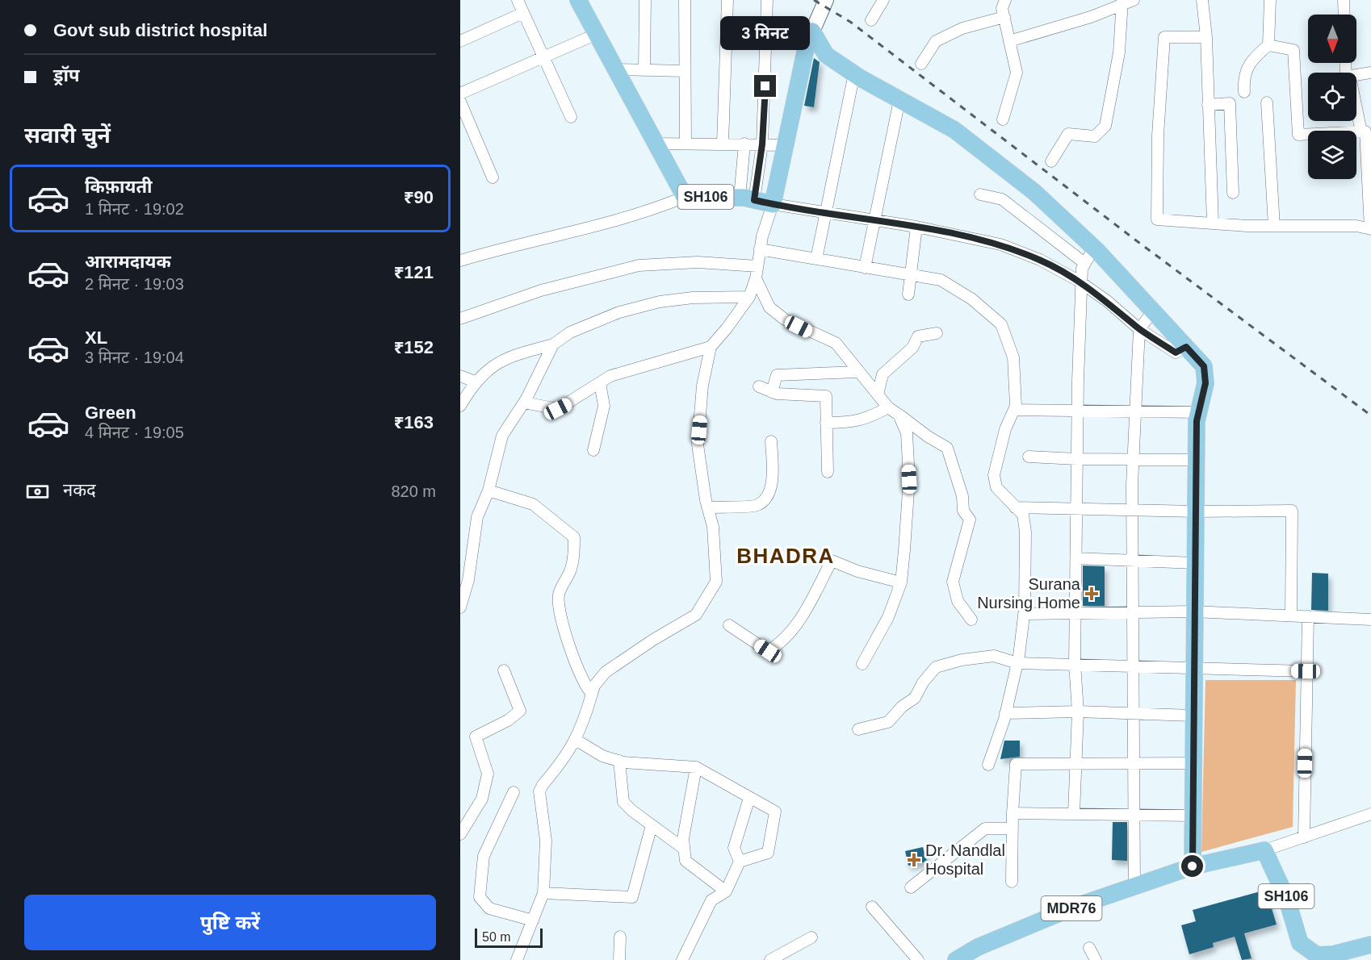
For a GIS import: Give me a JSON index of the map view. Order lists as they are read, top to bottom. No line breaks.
{"streets":{"main road":["SH106","MDR76"]},"districts":["BHADRA"],"places":{"health":["Surana Nursing Home","Dr. Nandlal Hospital"]},"scale_bar":"50 m","north":"bottom","page":{"banner":["Govt sub district hospital","ड्रॉप"],"bubble":"3 मिनट","heading":"सवारी चुनें","list":[{"name":"किफ़ायती","note":"1 मिनट · 19:02","value":"₹90"},{"name":"आरामदायक","note":"2 मिनट · 19:03","value":"₹121"},{"name":"XL","note":"3 मिनट · 19:04","value":"₹152"},{"name":"Green","note":"4 मिनट · 19:05","value":"₹163"}],"pay":["नकद","820 m"],"buttons":"पुष्टि करें","scale":"50 m"}}
